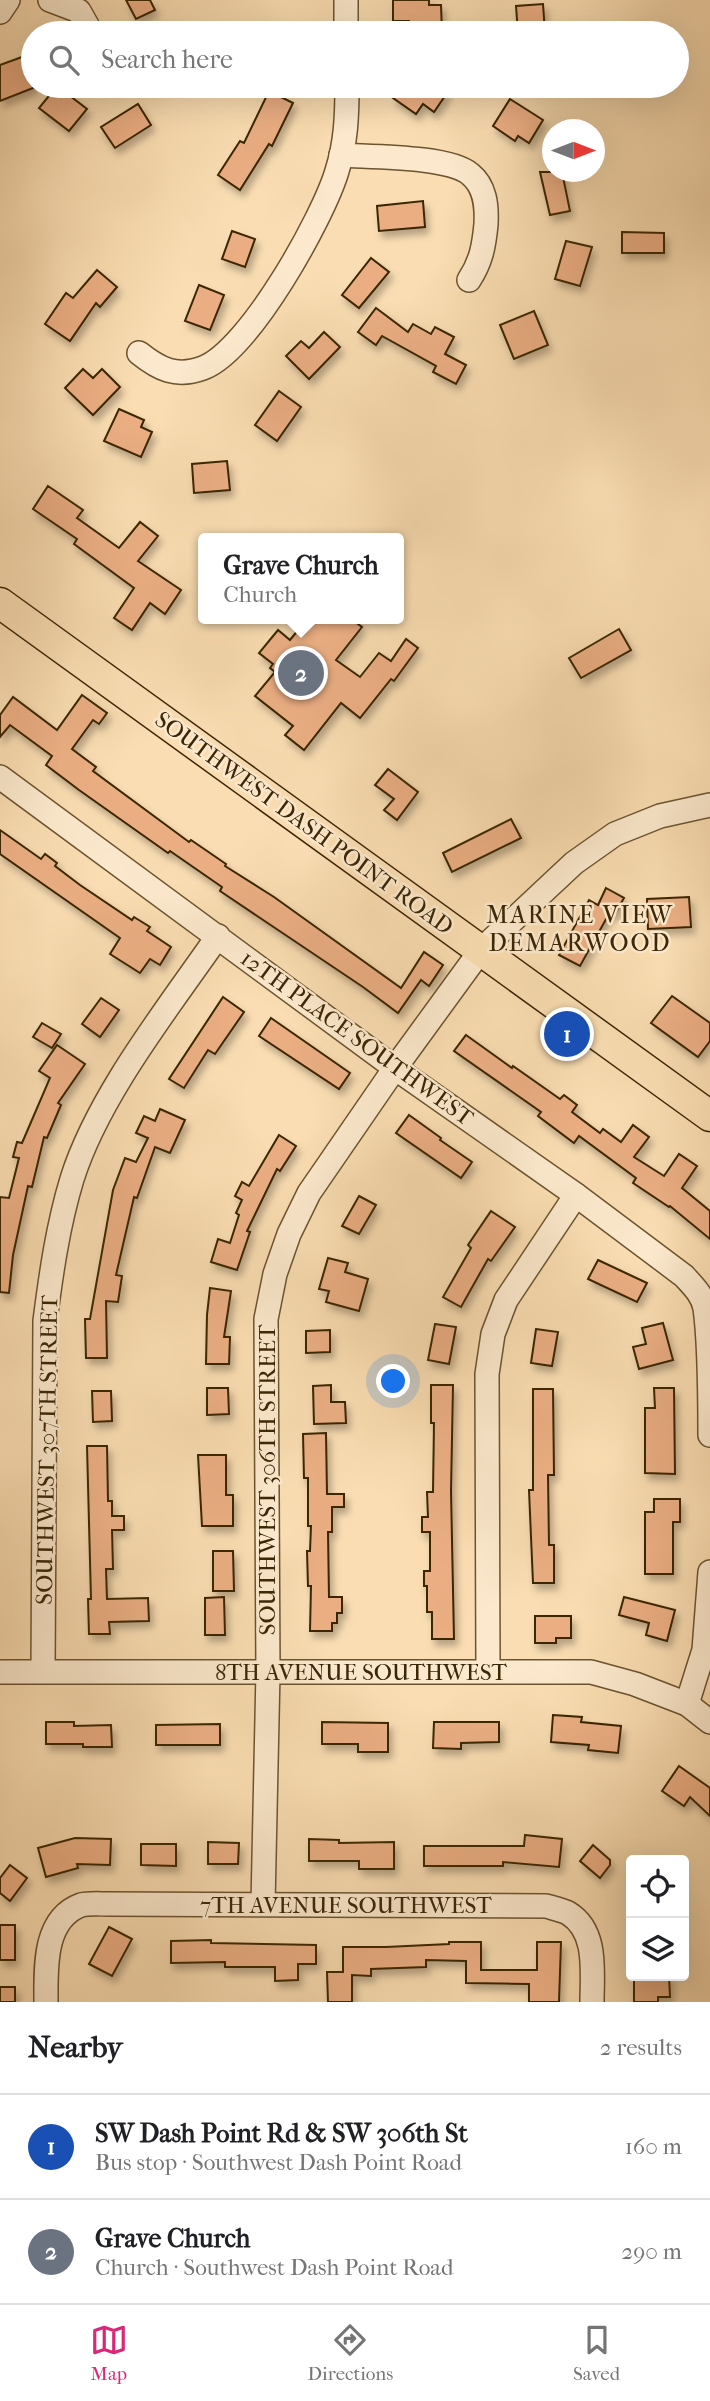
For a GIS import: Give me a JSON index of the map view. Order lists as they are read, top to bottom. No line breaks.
{"streets":{"main road":["SOUTHWEST DASH POINT ROAD"],"street":["12TH PLACE SOUTHWEST","SOUTHWEST 307TH STREET","SOUTHWEST 306TH STREET","8TH AVENUE SOUTHWEST","7TH AVENUE SOUTHWEST"]},"crossings":[["SOUTHWEST DASH POINT ROAD","SOUTHWEST 306TH STREET"],["12TH PLACE SOUTHWEST","SOUTHWEST 307TH STREET"],["12TH PLACE SOUTHWEST","SOUTHWEST 306TH STREET"],["SOUTHWEST 307TH STREET","8TH AVENUE SOUTHWEST"],["SOUTHWEST 306TH STREET","8TH AVENUE SOUTHWEST"],["SOUTHWEST 306TH STREET","7TH AVENUE SOUTHWEST"]],"districts":["MARINE VIEW DEMARWOOD"],"north":"right","page":{"search":"Search here","popup":["Grave Church","Church"],"pins":["2","1"],"heading":["Nearby","2 results"],"list":[{"mark":"1","name":"SW Dash Point Rd & SW 306th St","note":"Bus stop · Southwest Dash Point Road","value":"160 m"},{"mark":"2","name":"Grave Church","note":"Church · Southwest Dash Point Road","value":"290 m"}],"nav":["Map","Directions","Saved"]}}
